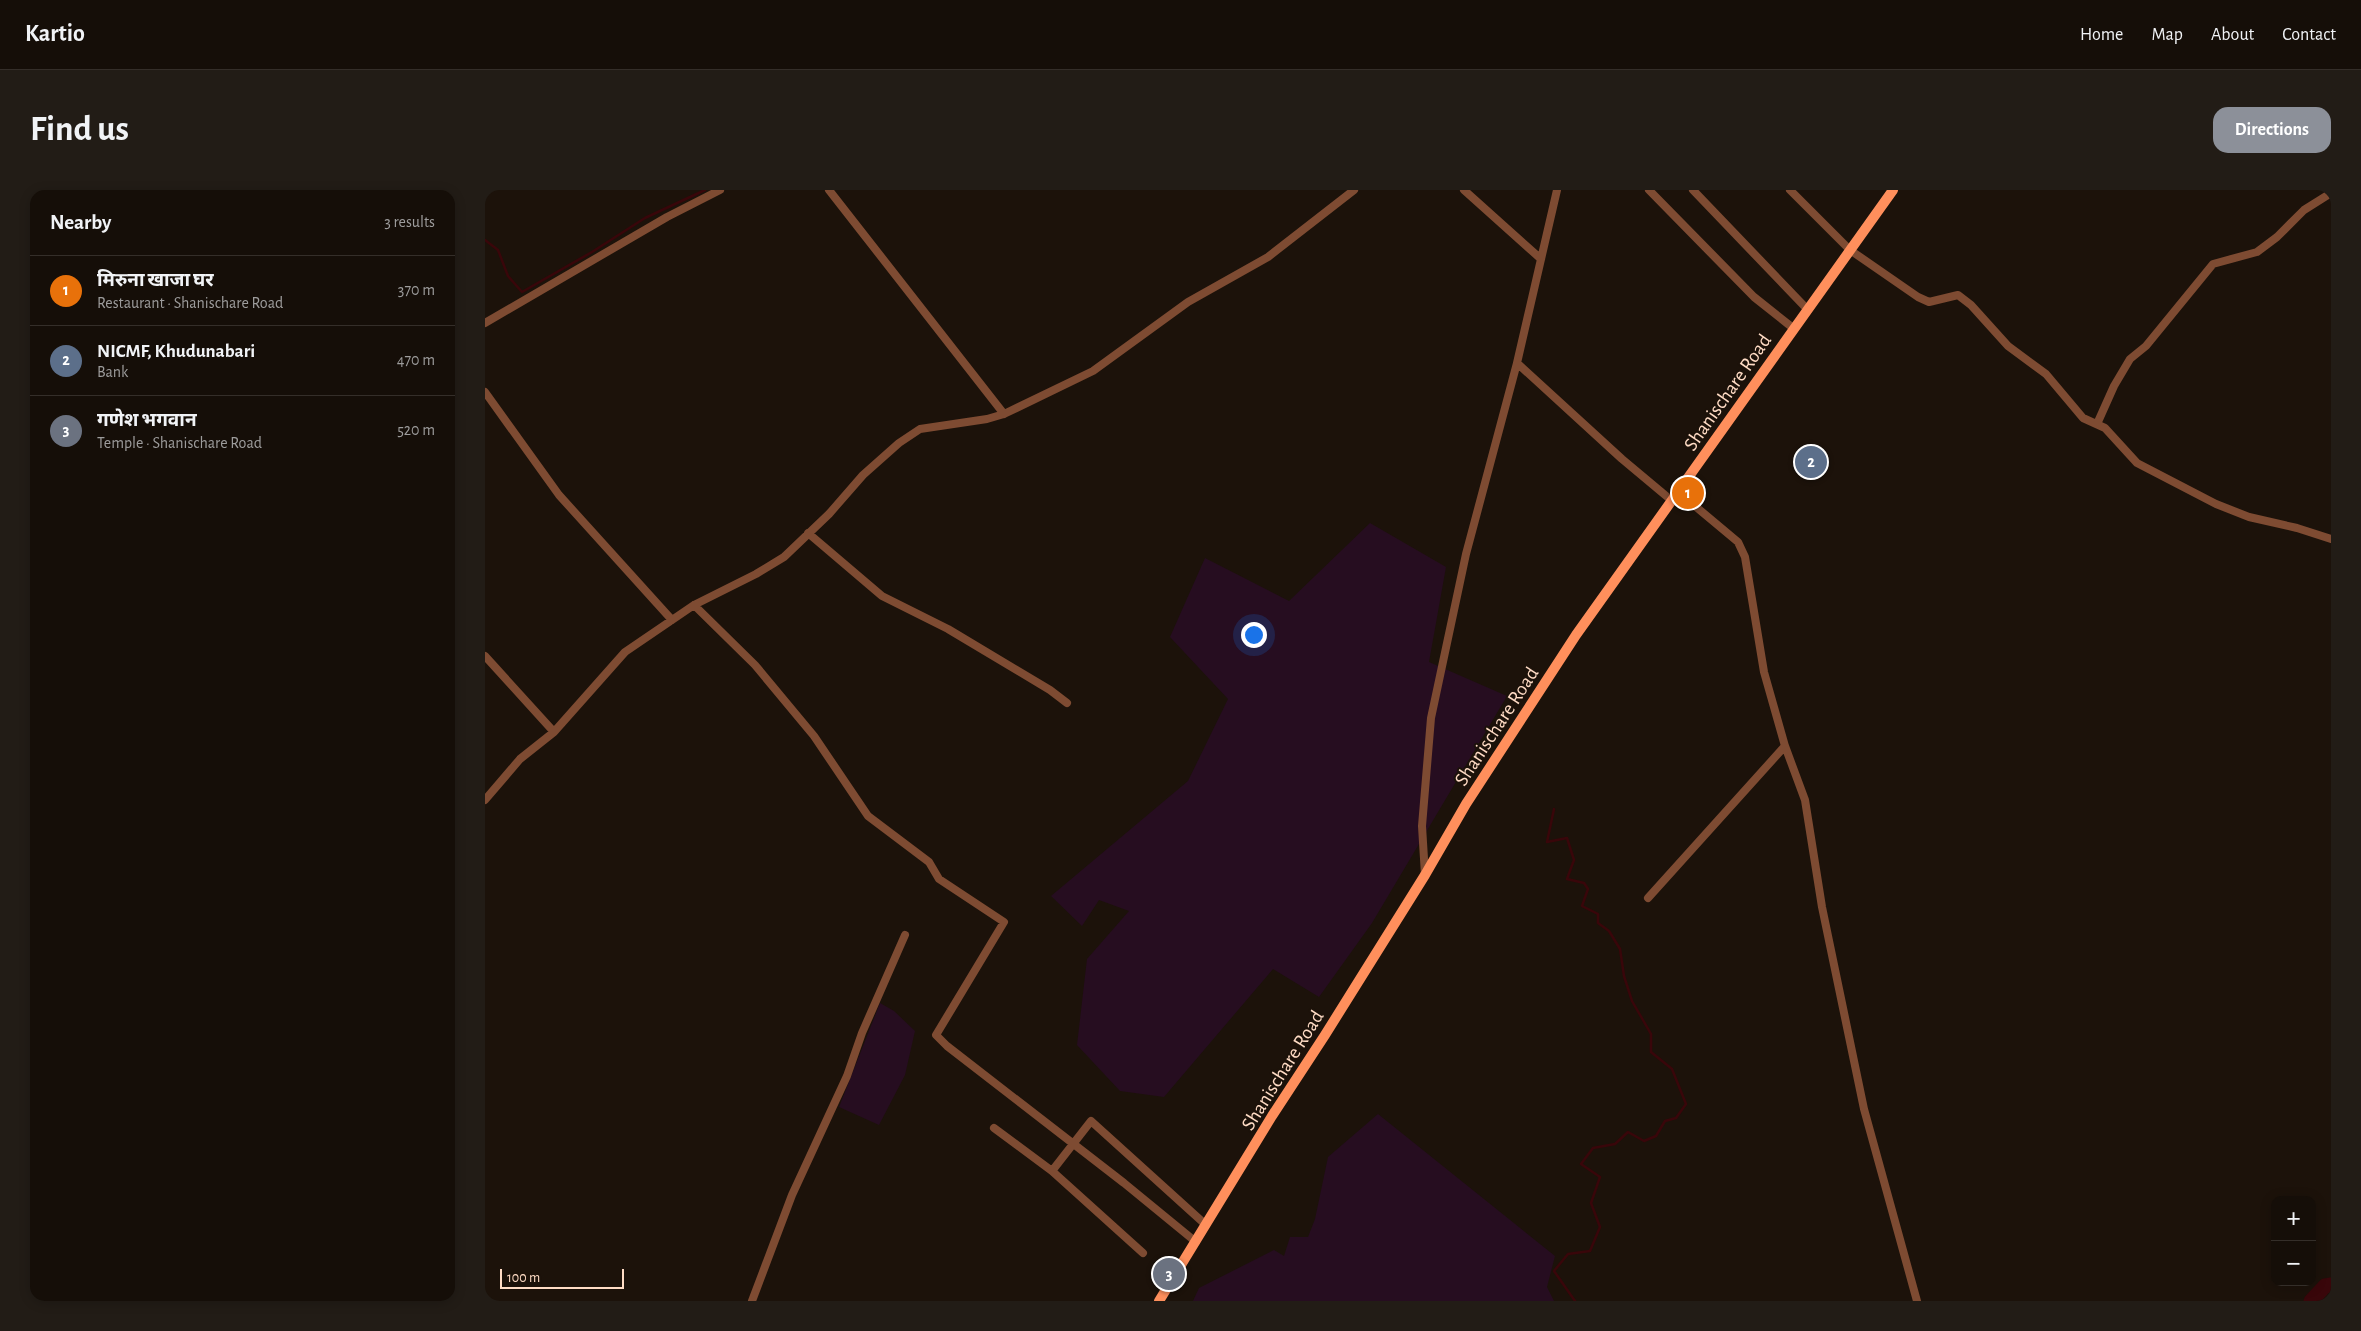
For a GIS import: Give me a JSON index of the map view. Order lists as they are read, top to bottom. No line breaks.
{"streets":{"street":["Shanischare Road"]},"scale_bar":"100 m","page":{"header":"Kartio","nav":["Home","Map","About","Contact"],"buttons":"Directions","title":"Find us","heading":["Nearby","3 results"],"list":[{"mark":"1","name":"मिरुना खाजा घर","note":"Restaurant · Shanischare Road","value":"370 m"},{"mark":"2","name":"NICMF, Khudunabari","note":"Bank","value":"470 m"},{"mark":"3","name":"गणेश भगवान","note":"Temple · Shanischare Road","value":"520 m"}],"pins":["2","1","3"],"map_buttons":["+","−"],"scale":"100 m"}}
